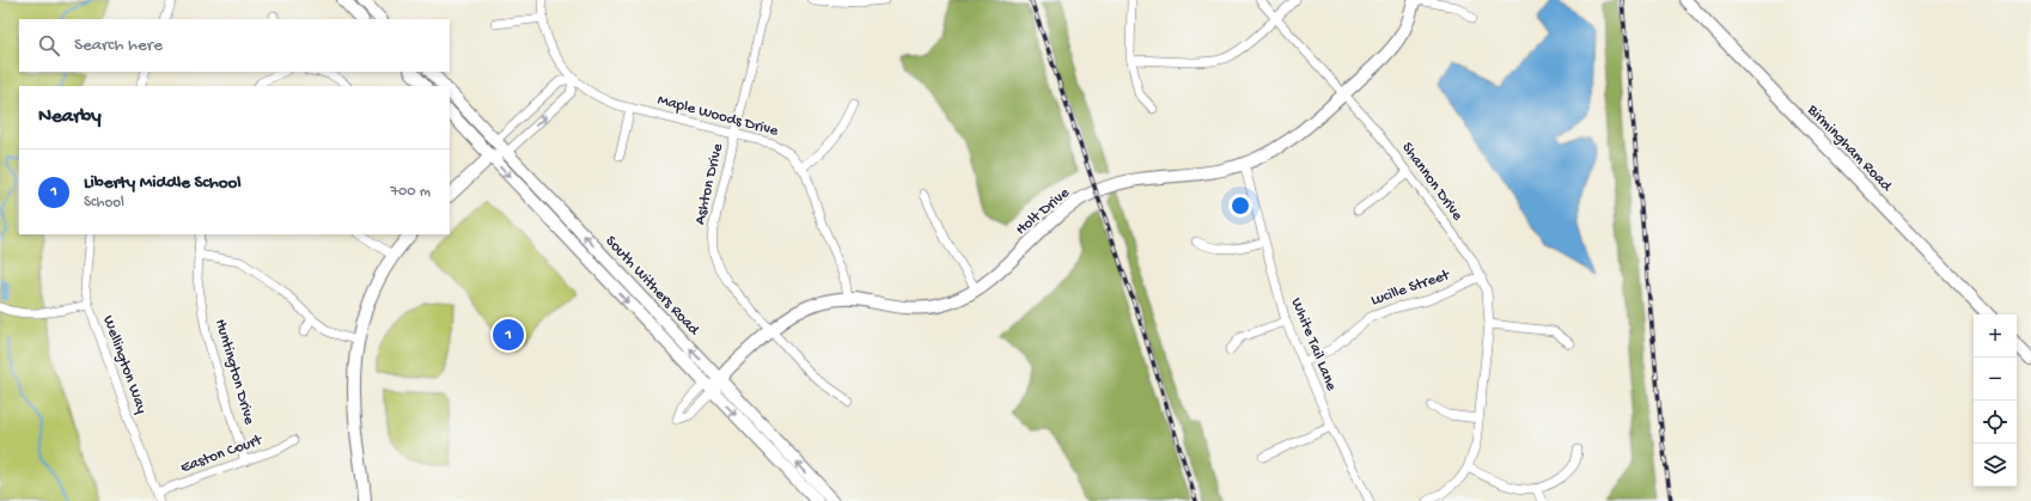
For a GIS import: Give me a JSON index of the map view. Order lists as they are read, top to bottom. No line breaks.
{"streets":{"street":["Maple Woods Drive","Birmingham Road","Shannon Drive","Ashton Drive","Holt Drive","South Withers Road","Lucille Street","White Tail Lane","Wellington Way","Huntington Drive","Easton Court"]},"crossings":[["Maple Woods Drive","Ashton Drive"],["Maple Woods Drive","Holt Drive"],["Shannon Drive","Holt Drive"],["Shannon Drive","Lucille Street"],["Ashton Drive","Holt Drive"],["Holt Drive","South Withers Road"],["Holt Drive","White Tail Lane"],["Lucille Street","White Tail Lane"],["Wellington Way","Easton Court"],["Huntington Drive","Easton Court"]],"page":{"search":"Search here","heading":"Nearby","list":[{"mark":"1","name":"Liberty Middle School","note":"School","value":"700 m"}],"map_buttons":["+","−"],"pins":"1"}}
